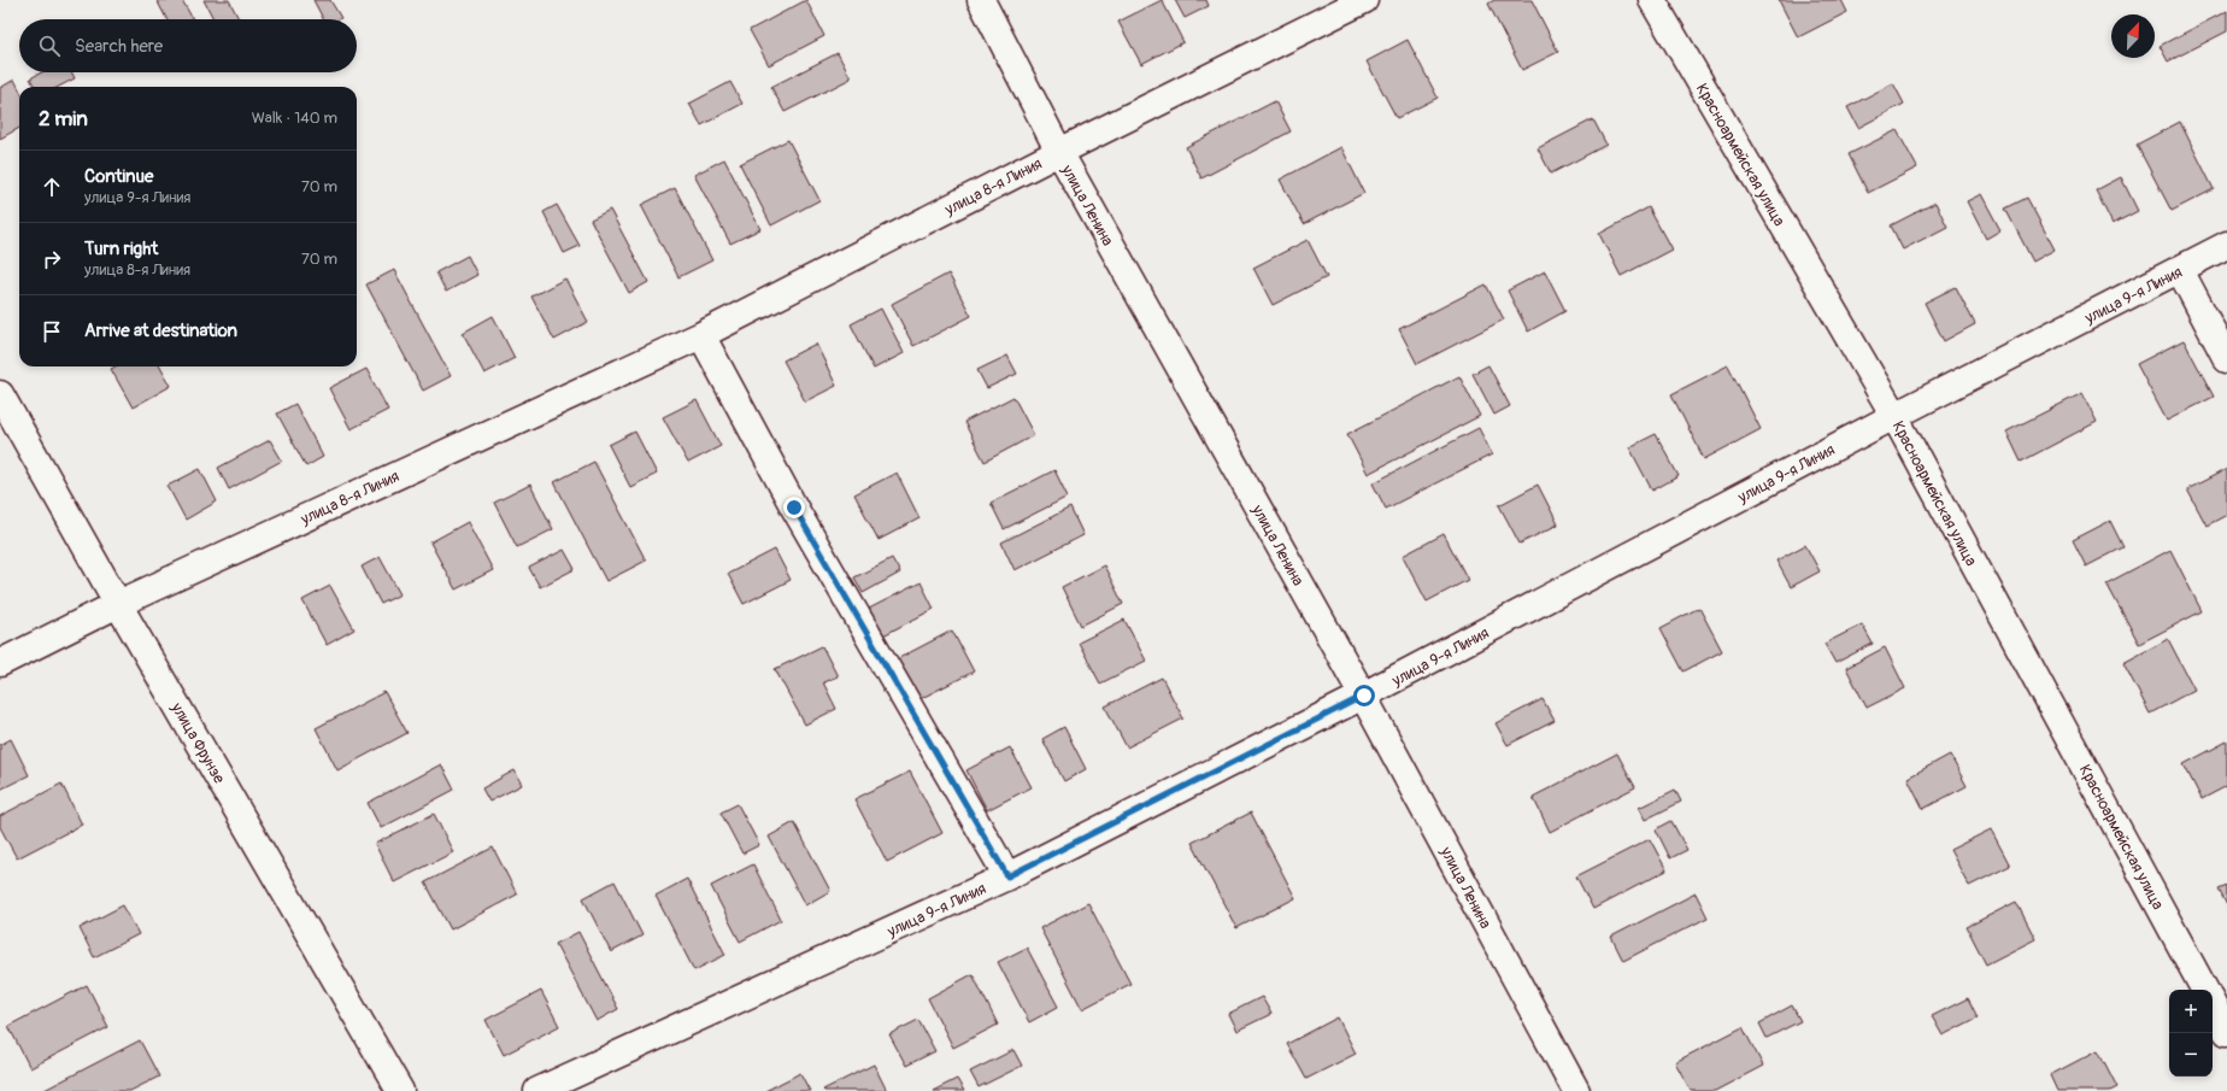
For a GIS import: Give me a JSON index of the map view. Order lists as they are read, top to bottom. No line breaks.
{"streets":{"street":["Красноармейская улица","улица 8-я Линия","улица Ленина","улица 9-я Линия","улица Фрунзе"]},"crossings":[["Красноармейская улица","улица 9-я Линия"],["улица 8-я Линия","улица Ленина"],["улица 8-я Линия","улица Фрунзе"],["улица Ленина","улица 9-я Линия"]],"north":"top right","page":{"search":"Search here","heading":["2 min","Walk · 140 m"],"list":[["Continue","улица 9-я Линия","70 m"],["Turn right","улица 8-я Линия","70 m"],"Arrive at destination"],"map_buttons":["+","−"]}}
